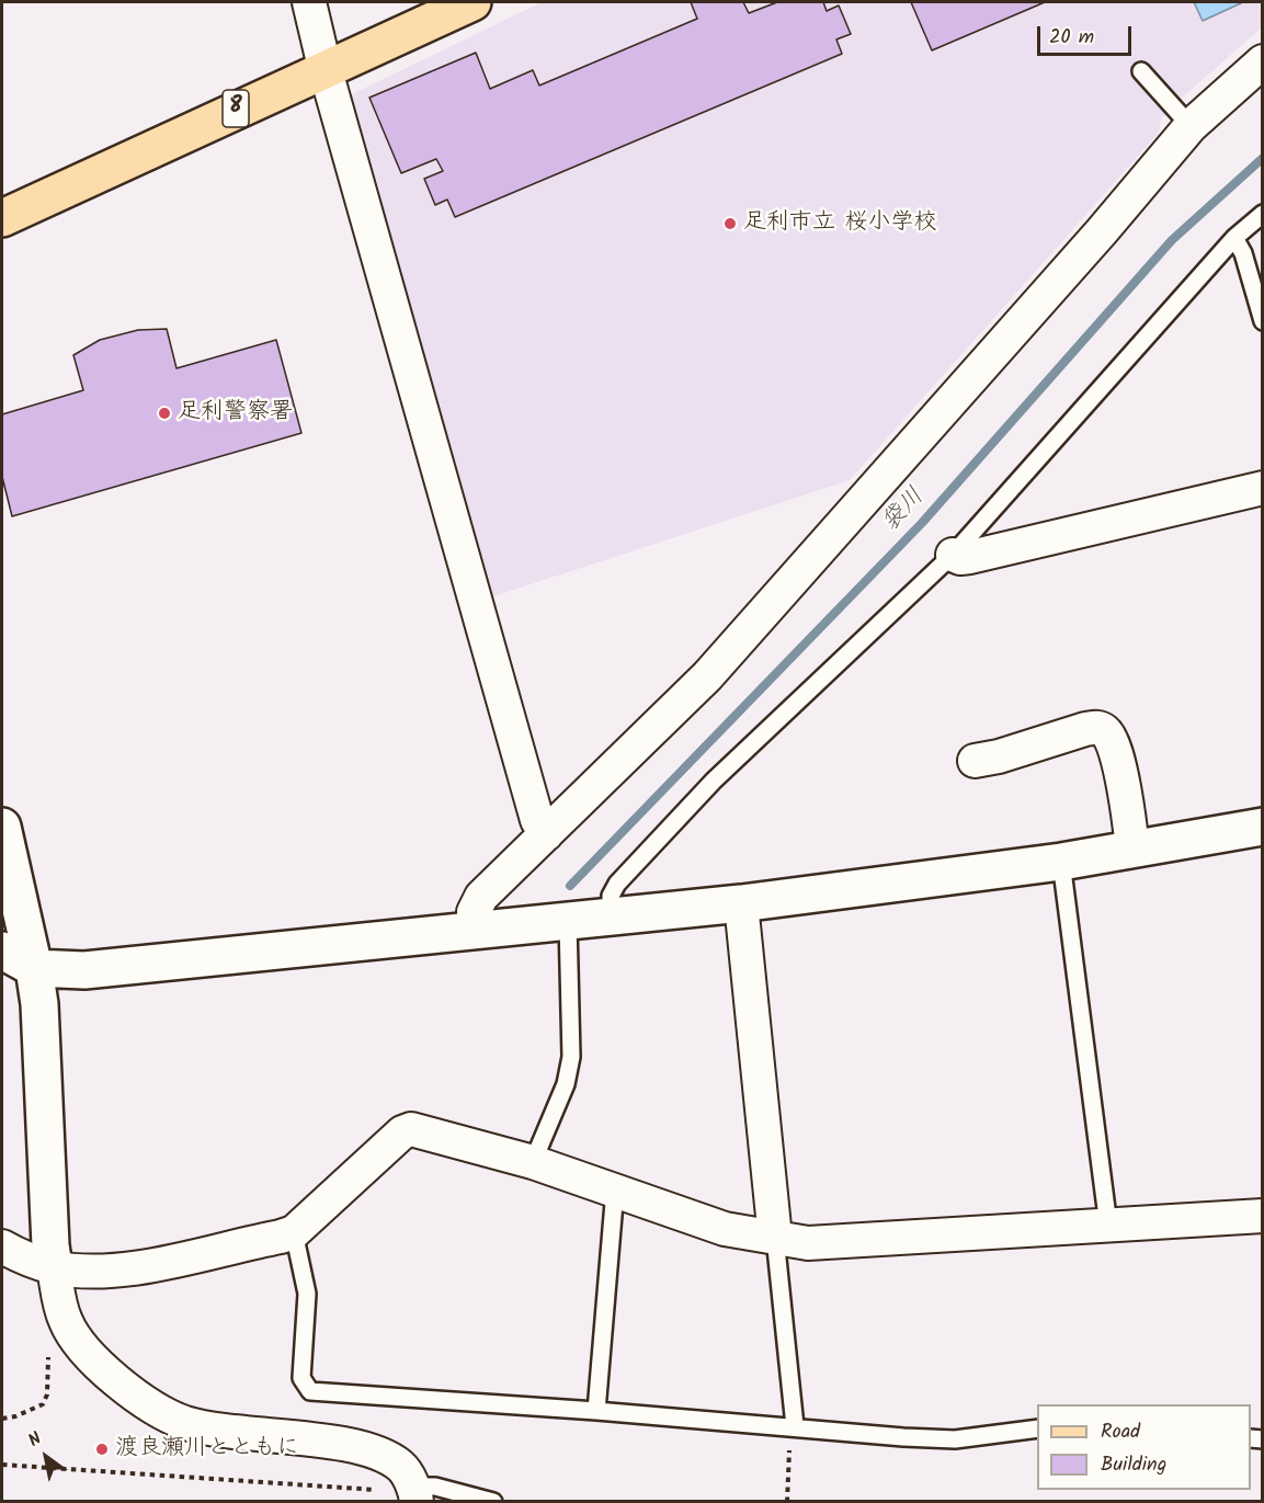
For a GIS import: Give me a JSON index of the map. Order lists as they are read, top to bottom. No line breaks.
{"streets":{"main road":["8"]},"water":["袋川"],"places":["足利市立 桜小学校","足利警察署","渡良瀬川とともに"],"legend":["Road","Building"],"scale_bar":"20 m","north":"top left"}
